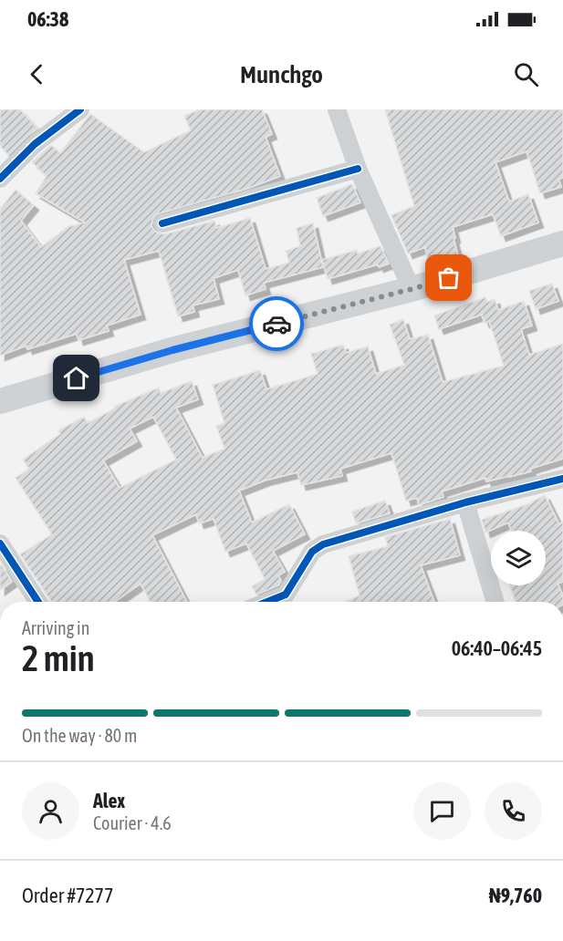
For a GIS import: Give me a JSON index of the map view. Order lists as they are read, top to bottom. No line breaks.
{"page":{"status":"06:38","header":"Munchgo","heading":["2 min","Arriving in","06:40–06:45"],"panel":["Alex","Courier · 4.6","Order #7277","₦9,760"],"bar":"On the way · 80 m"}}
